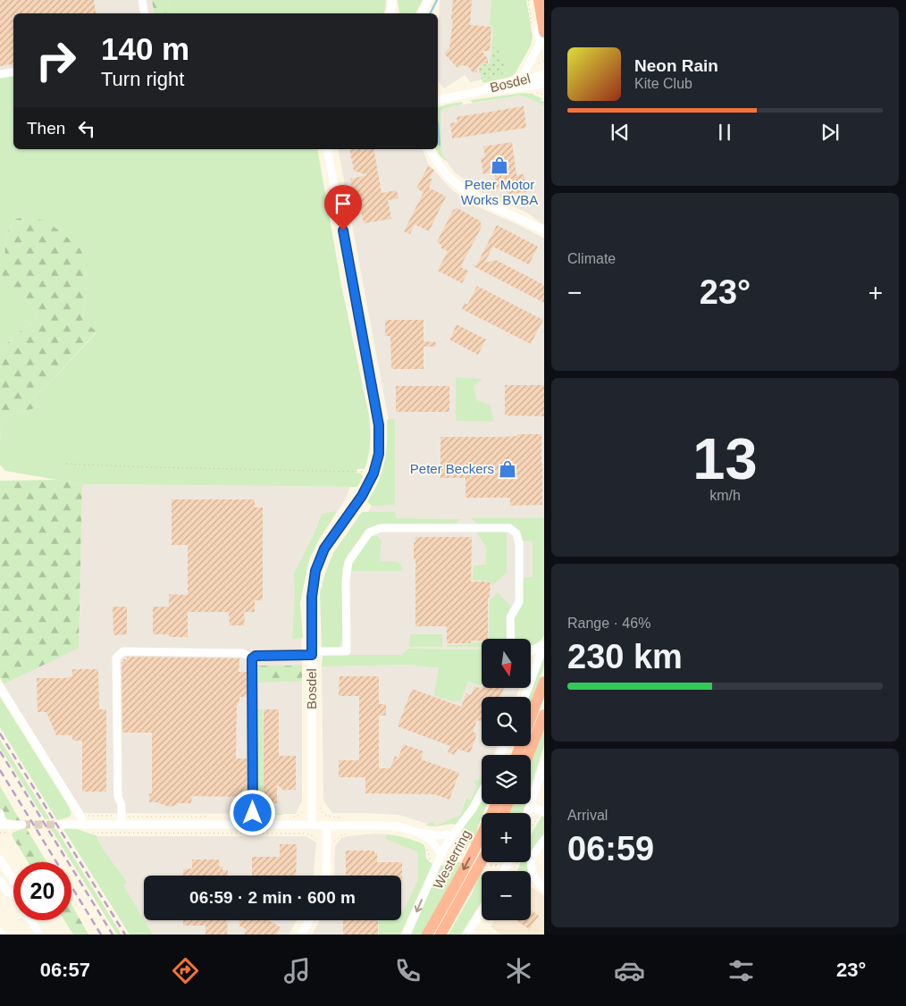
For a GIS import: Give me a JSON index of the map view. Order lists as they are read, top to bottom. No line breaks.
{"streets":{"highway":["Westerring"],"street":["Bosdel"]},"places":{"shop":["Peter Motor Works BVBA","Peter Beckers"]},"north":"bottom","page":{"turn":["140 m","Turn right"],"song":["Neon Rain","Kite Club"],"then":"Then","tile":["Climate",["13","km/h"],["Range · 46%","230 km"],["Arrival","06:59"]],"heat":["−","23°","+"],"map_buttons":["+","−"],"limit":"20","trip":"06:59 · 2 min · 600 m","tabs":["06:57","23°"]}}
